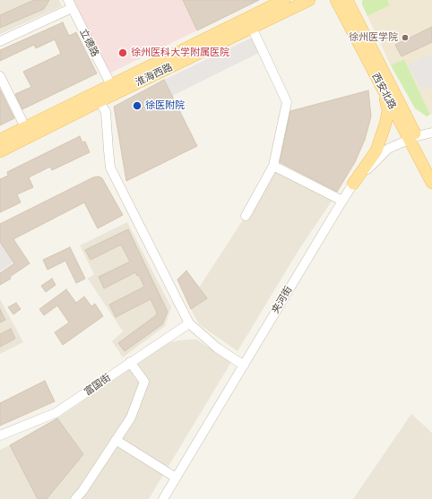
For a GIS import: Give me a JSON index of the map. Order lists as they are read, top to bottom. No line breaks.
{"streets":{"main road":["淮海西路","西安北路"],"street":["立德路","夹河街","富国街"]},"crossings":[["立德路","淮海西路"],["西安北路","夹河街"]],"places":["徐州医学院","徐州医科大学附属医院","徐医附院"]}
